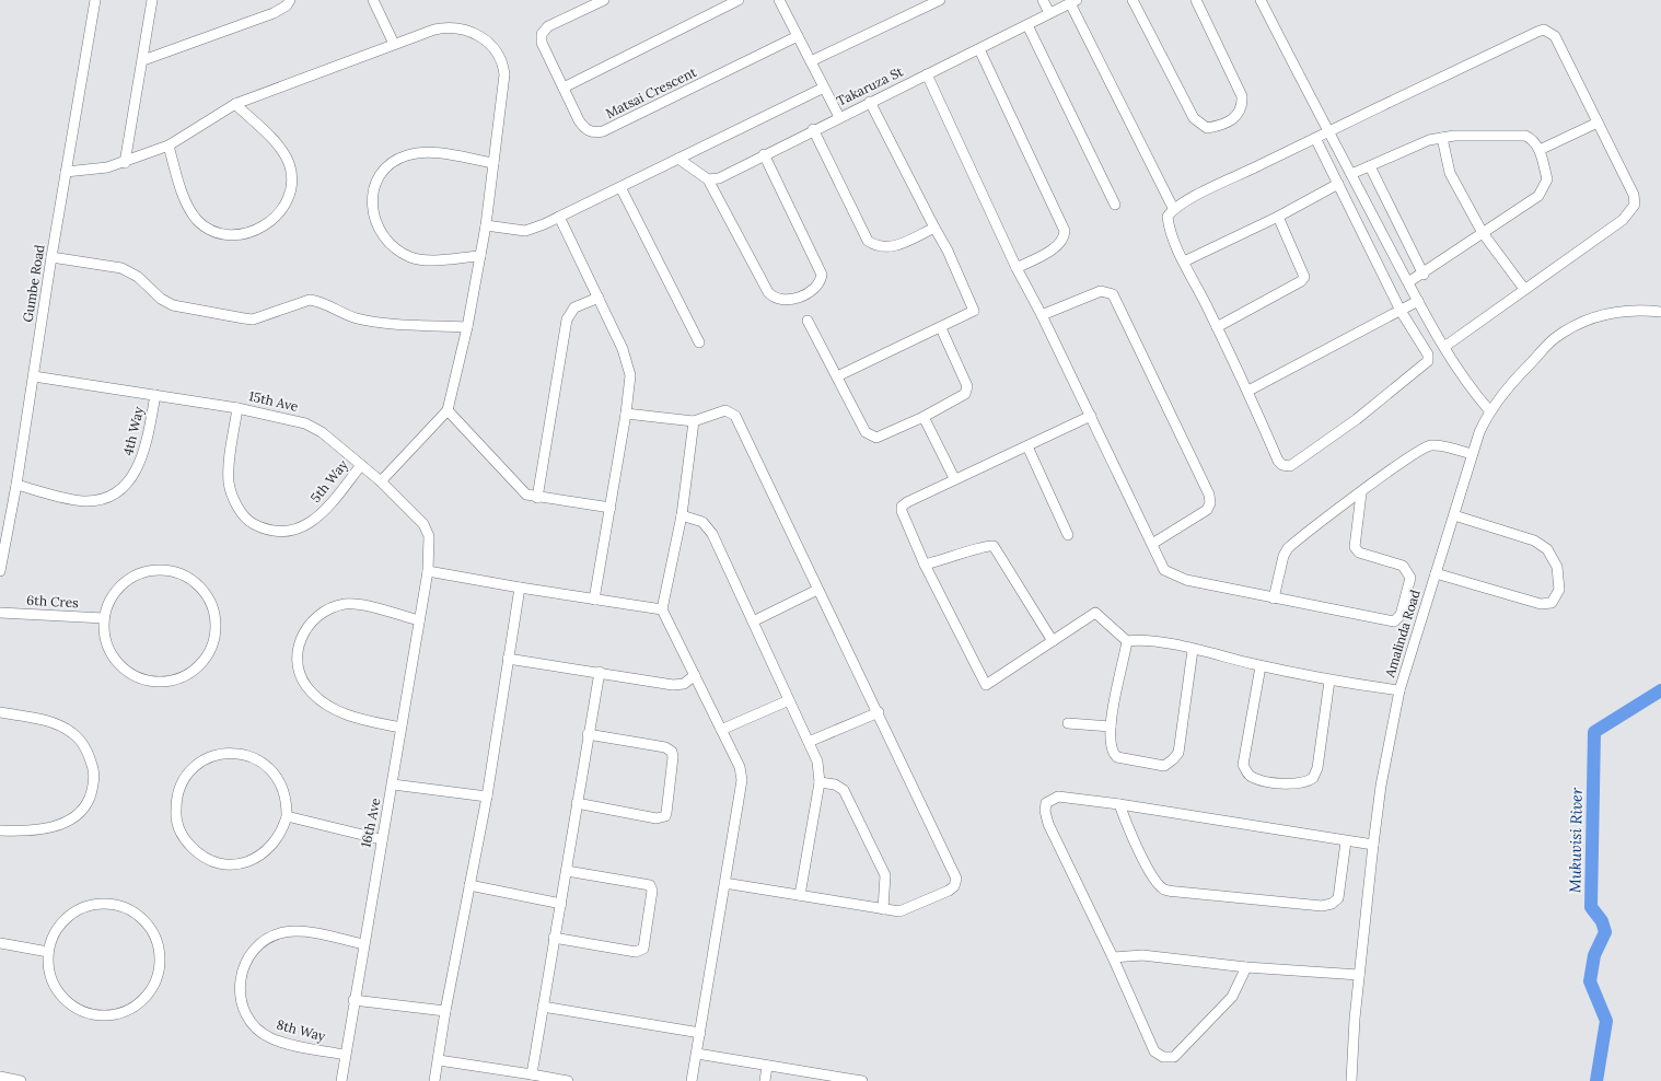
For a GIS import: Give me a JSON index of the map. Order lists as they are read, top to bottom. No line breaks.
{"streets":{"street":["Takaruza St","Matsai Crescent","Gumbe Road","15th Ave","4th Way","5th Way","6th Cres","Amalinda Road","16th Ave","8th Way"]},"crossings":[["Gumbe Road","15th Ave"],["Gumbe Road","4th Way"],["15th Ave","4th Way"],["15th Ave","5th Way"],["15th Ave","16th Ave"],["16th Ave","8th Way"]],"water":["Mukuvisi River"]}
